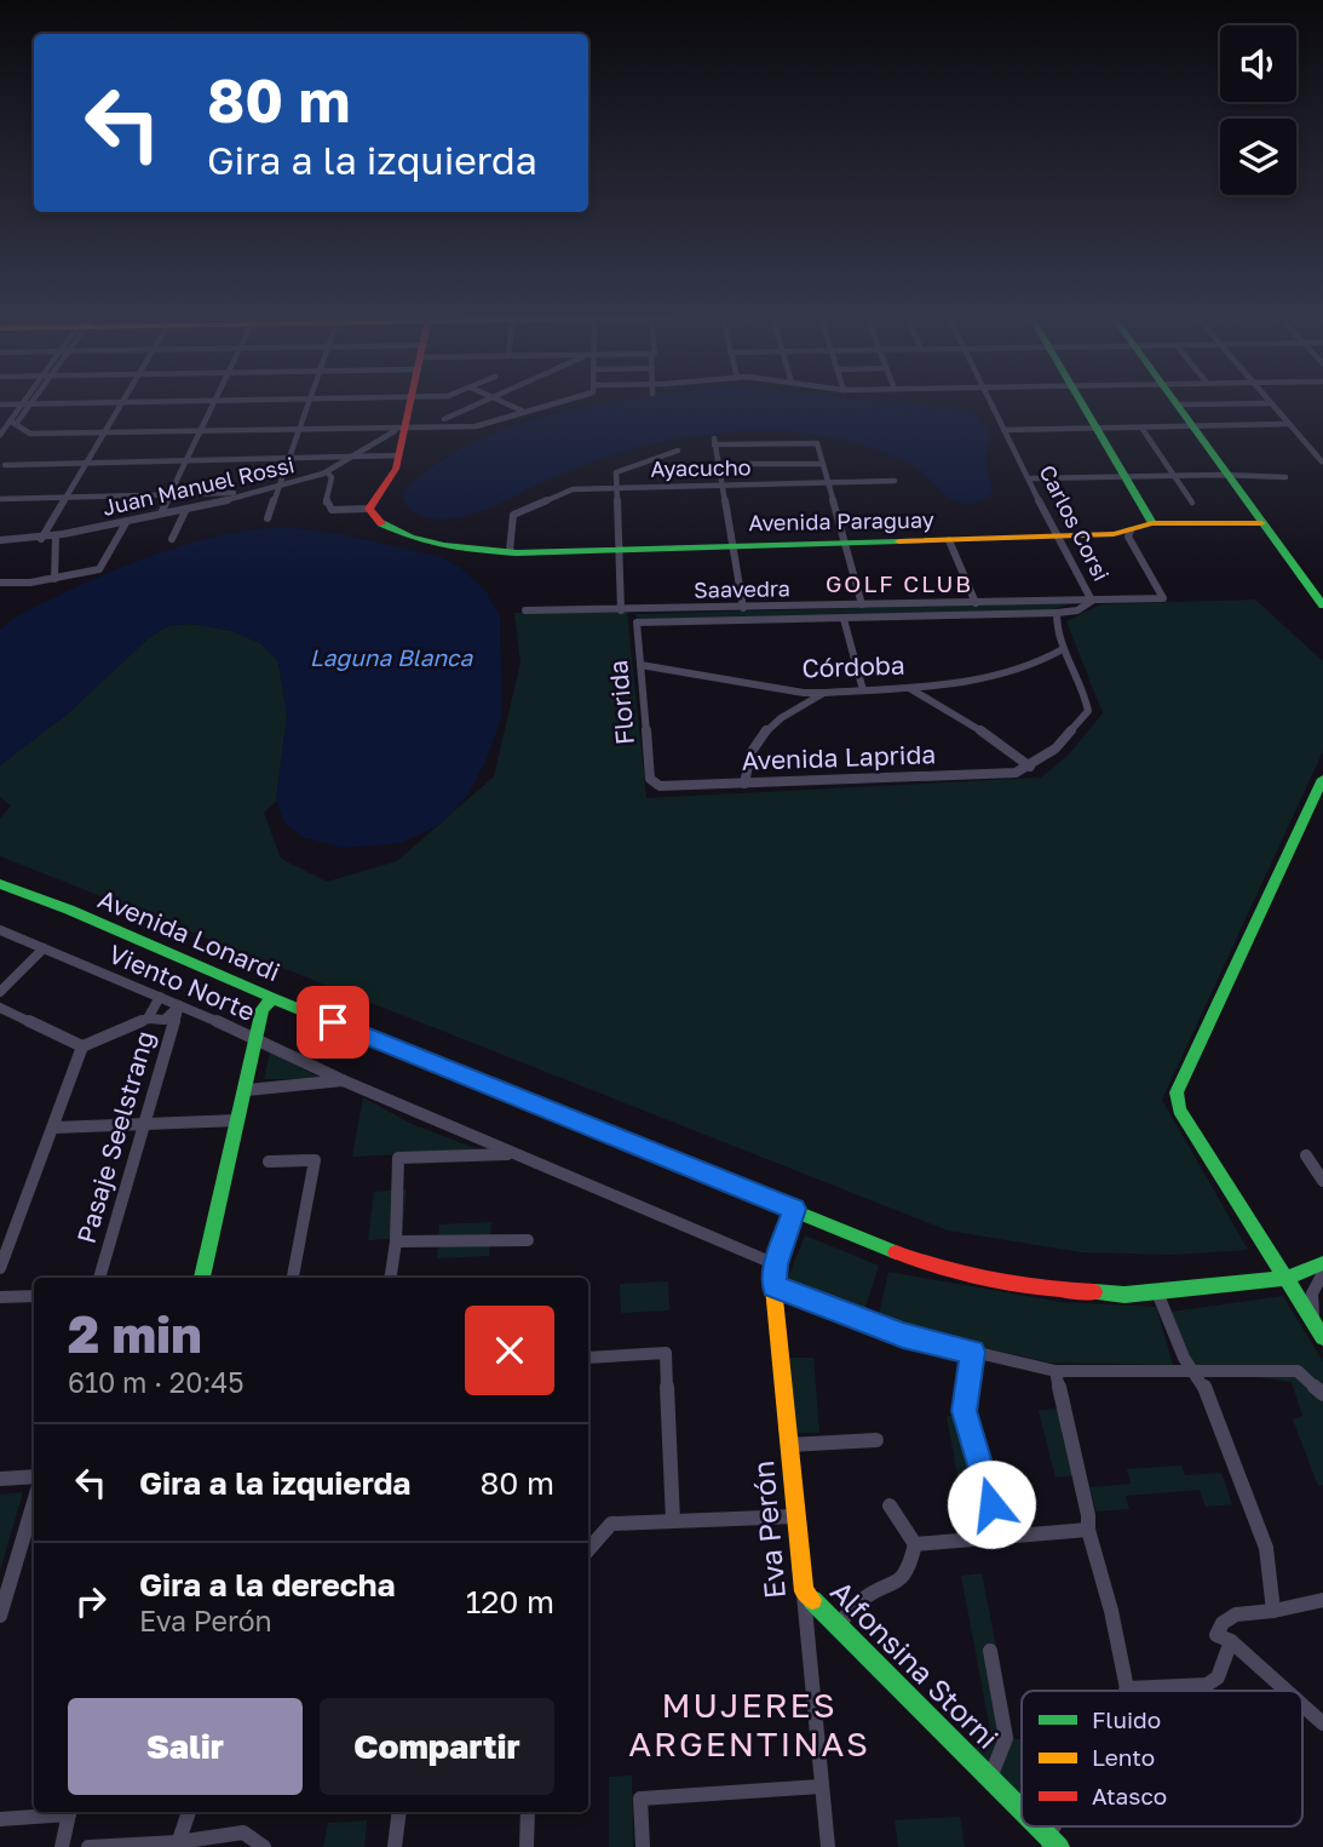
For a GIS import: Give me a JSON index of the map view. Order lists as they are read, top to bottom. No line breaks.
{"streets":{"street":["Ayacucho","Juan Manuel Rossi","Avenida Paraguay","Carlos Corsi","Saavedra","Córdoba","Florida","Avenida Laprida","Avenida Lonardi","Viento Norte","Pasaje Seelstrang","Eva Perón","Alfonsina Storni"]},"crossings":[["Ayacucho","Avenida Paraguay"],["Avenida Paraguay","Carlos Corsi"],["Avenida Paraguay","Saavedra"],["Carlos Corsi","Saavedra"],["Saavedra","Florida"],["Córdoba","Florida"],["Florida","Avenida Laprida"],["Avenida Lonardi","Eva Perón"],["Viento Norte","Pasaje Seelstrang"],["Viento Norte","Eva Perón"],["Eva Perón","Alfonsina Storni"]],"districts":["GOLF CLUB","MUJERES ARGENTINAS"],"water":["Laguna Blanca"],"legend":["Fluido","Lento","Atasco"],"page":{"turn":["80 m","Gira a la izquierda"],"heading":["2 min","610 m · 20:45"],"list":[{"name":"Gira a la izquierda","value":"80 m"},{"name":"Gira a la derecha","note":"Eva Perón","value":"120 m"}],"buttons":["Salir","Compartir"]}}
